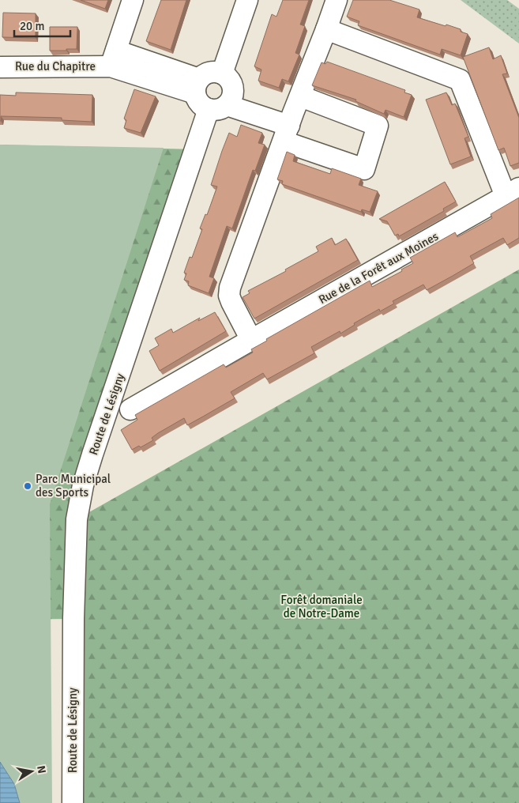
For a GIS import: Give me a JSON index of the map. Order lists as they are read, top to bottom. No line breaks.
{"streets":{"street":["Rue du Chapitre","Rue de la Forêt aux Moines","Route de Lésigny"]},"crossings":[["Rue du Chapitre","Route de Lésigny"]],"parks":["Forêt domaniale de Notre-Dame"],"places":["Parc Municipal des Sports"],"scale_bar":"20 m","north":"right"}
